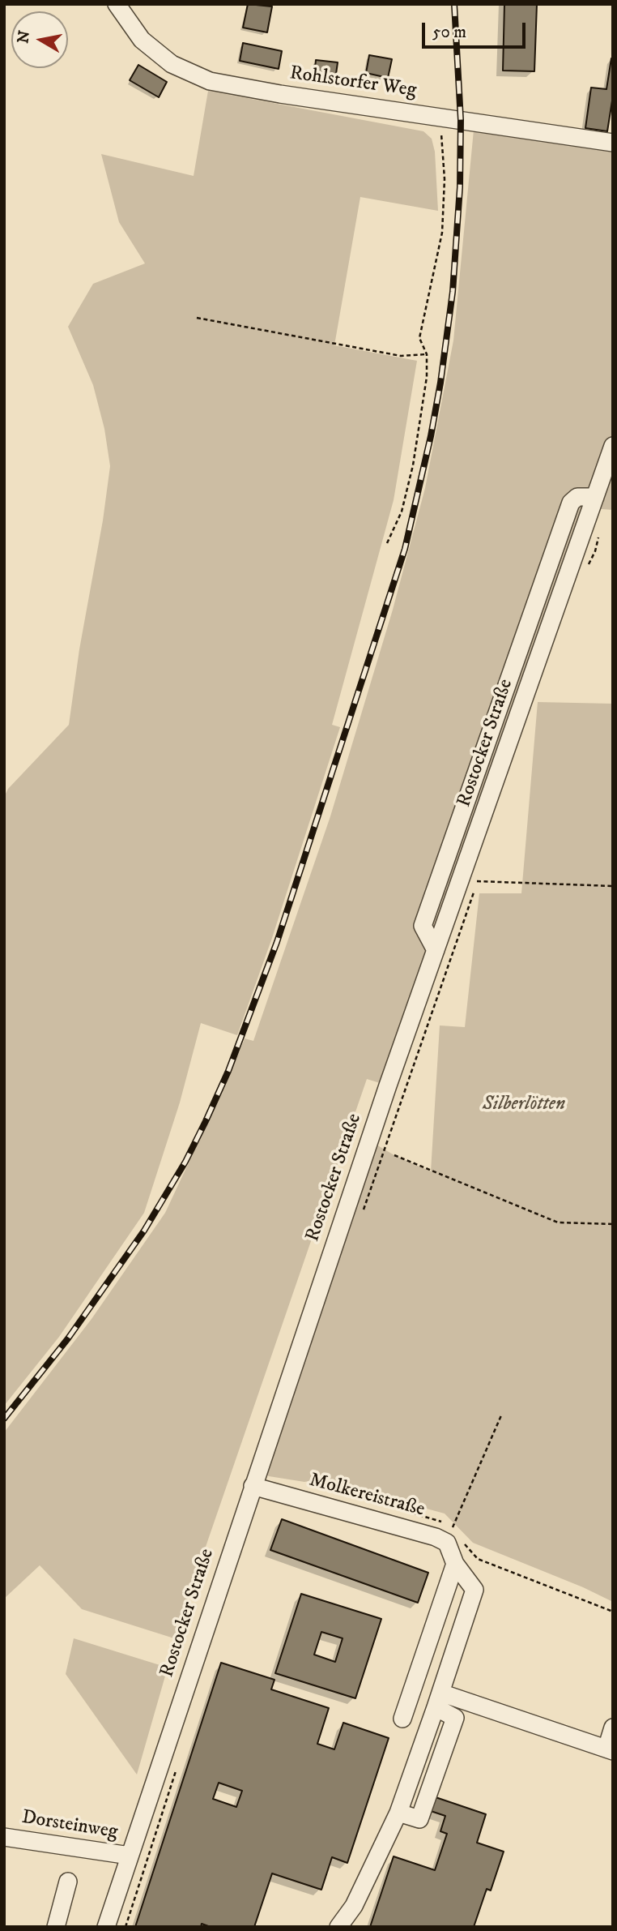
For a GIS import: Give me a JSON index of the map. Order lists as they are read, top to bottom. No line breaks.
{"streets":{"street":["Rohlstorfer Weg","Rostocker Straße","Molkereistraße","Dorsteinweg"]},"crossings":[["Rostocker Straße","Molkereistraße"],["Rostocker Straße","Dorsteinweg"]],"parks":["Silberlötten"],"scale_bar":"50 m","north":"left"}
